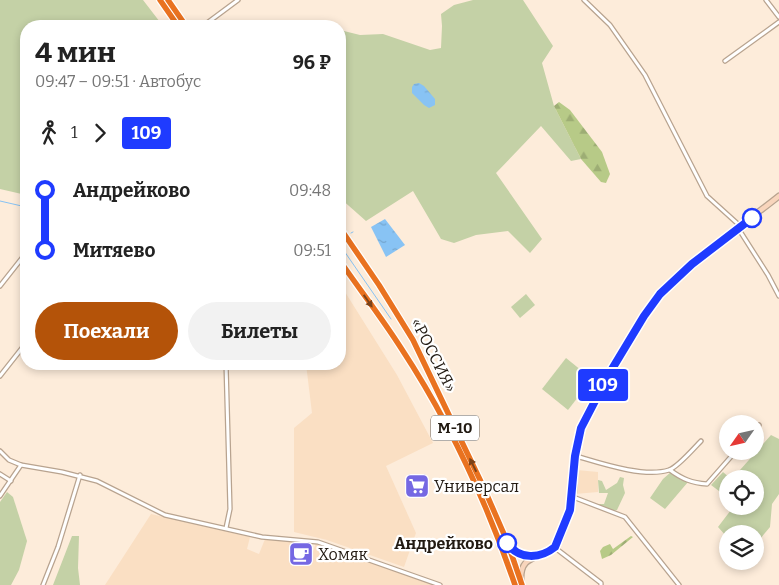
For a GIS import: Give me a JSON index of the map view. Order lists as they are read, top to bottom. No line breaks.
{"streets":{"highway":["«РОССИЯ»","М-10"]},"places":{"supermarket":["Универсал"],"other":["Андрейково"],"cafe":["Хомяк"]},"lines":["bus line 109"],"north":"bottom left","page":{"on_map":"109","heading":["4 мин","09:47 – 09:51 · Автобус","96 ₽"],"legs":["1","109"],"list":[{"name":"Андрейково","value":"09:48"},{"name":"Митяево","value":"09:51"}],"buttons":["Поехали","Билеты"]}}
